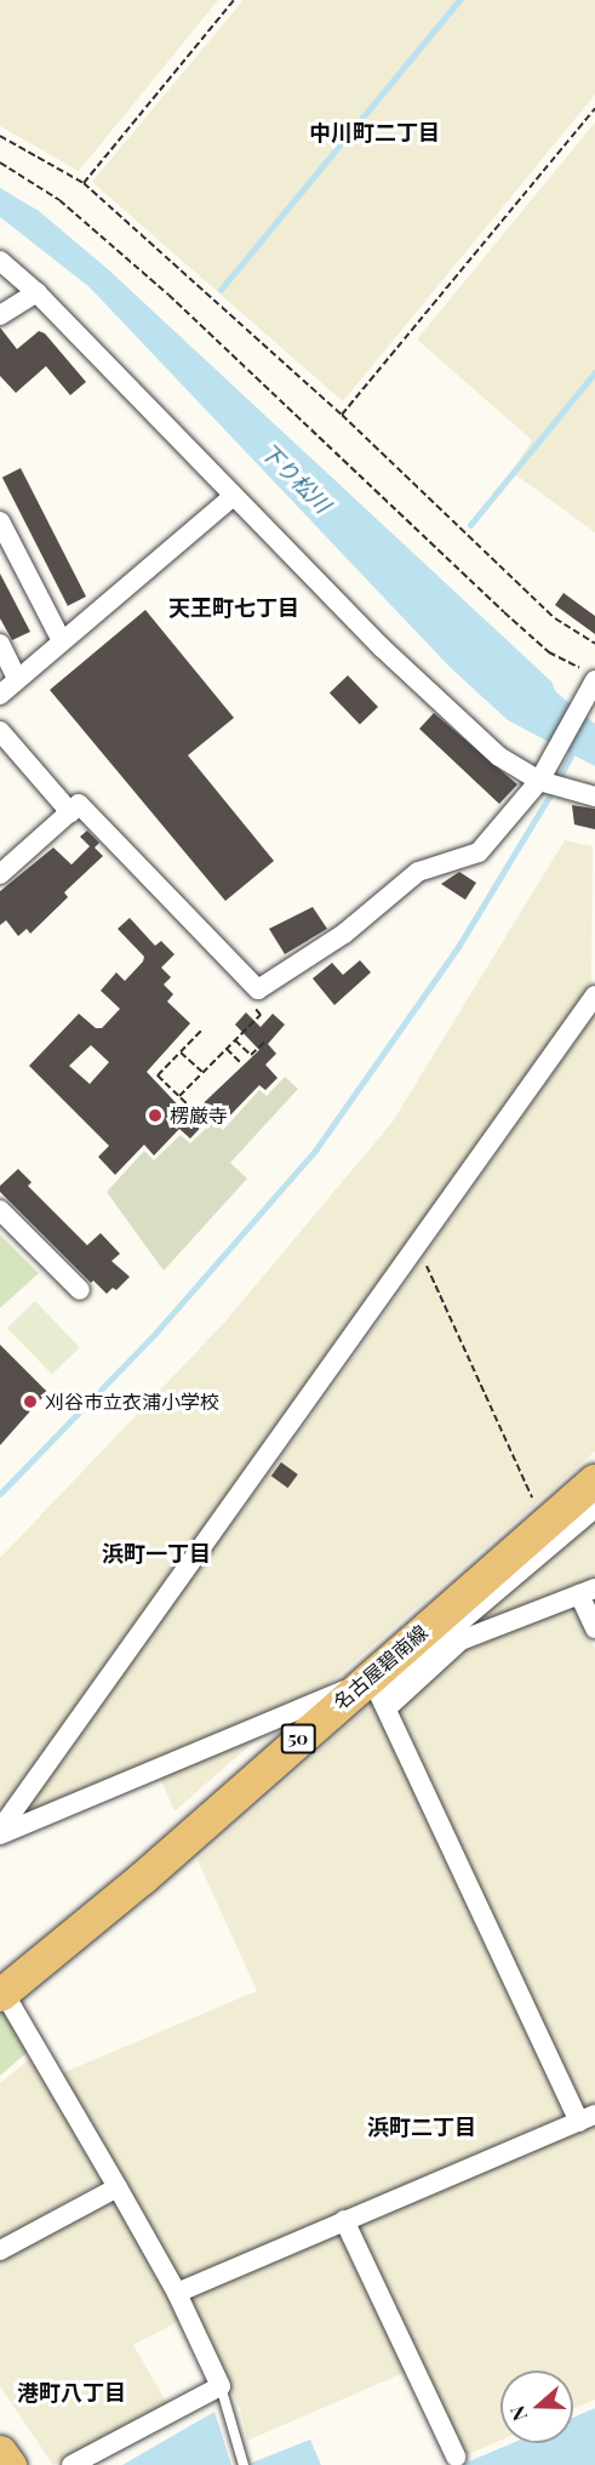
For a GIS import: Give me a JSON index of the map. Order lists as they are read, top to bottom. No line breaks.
{"streets":{"main road":["名古屋碧南線","50"]},"districts":["中川町二丁目","天王町七丁目","浜町一丁目","浜町二丁目","港町八丁目"],"water":["下り松川"],"places":["楞厳寺","刈谷市立衣浦小学校"],"north":"left"}
